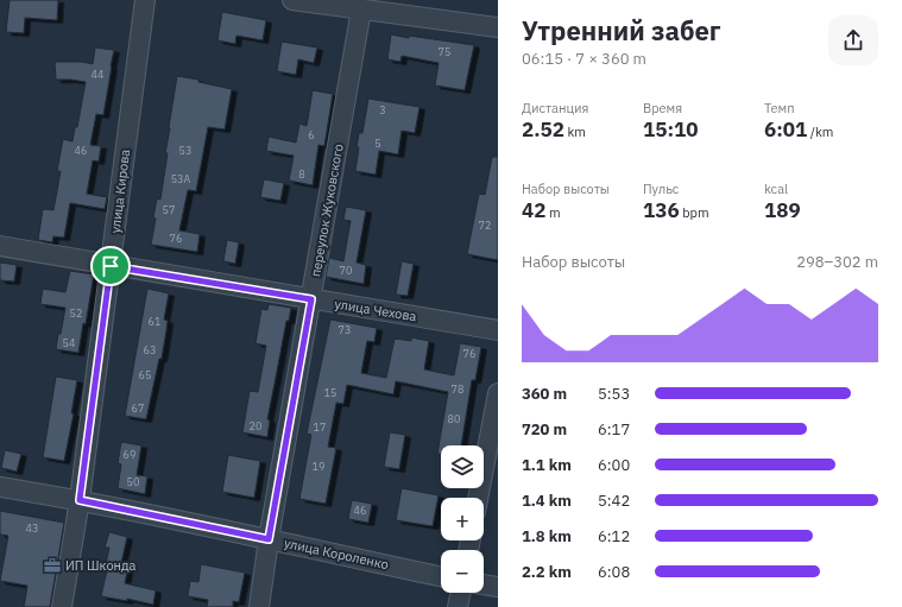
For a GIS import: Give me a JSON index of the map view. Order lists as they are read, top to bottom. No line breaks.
{"streets":{"street":["улица Кирова","переулок Жуковского","улица Чехова","улица Короленко"]},"crossings":[["улица Кирова","улица Чехова"],["улица Кирова","улица Короленко"],["переулок Жуковского","улица Чехова"],["переулок Жуковского","улица Короленко"]],"places":{"office":["ИП Шконда"]},"house_numbers":["75","44","3","6","5","46","53","8","53А","57","72","76","70","52","61","73","54","63","76","65","78","15","67","80","20","17","69","19","50","46","43"],"page":{"heading":["Утренний забег","06:15 · 7 × 360 m"],"stats":[["Дистанция","2.52 km"],["Время","15:10"],["Темп","6:01 /km"],["Набор высоты","42 m"],["Пульс","136 bpm"],["kcal","189"]],"chart":["Набор высоты","298–302 m"],"list":[{"name":"360 m","note":"5:53"},{"name":"720 m","note":"6:17"},{"name":"1.1 km","note":"6:00"},{"name":"1.4 km","note":"5:42"},{"name":"1.8 km","note":"6:12"},{"name":"2.2 km","note":"6:08"}],"map_buttons":["+","−"]}}
